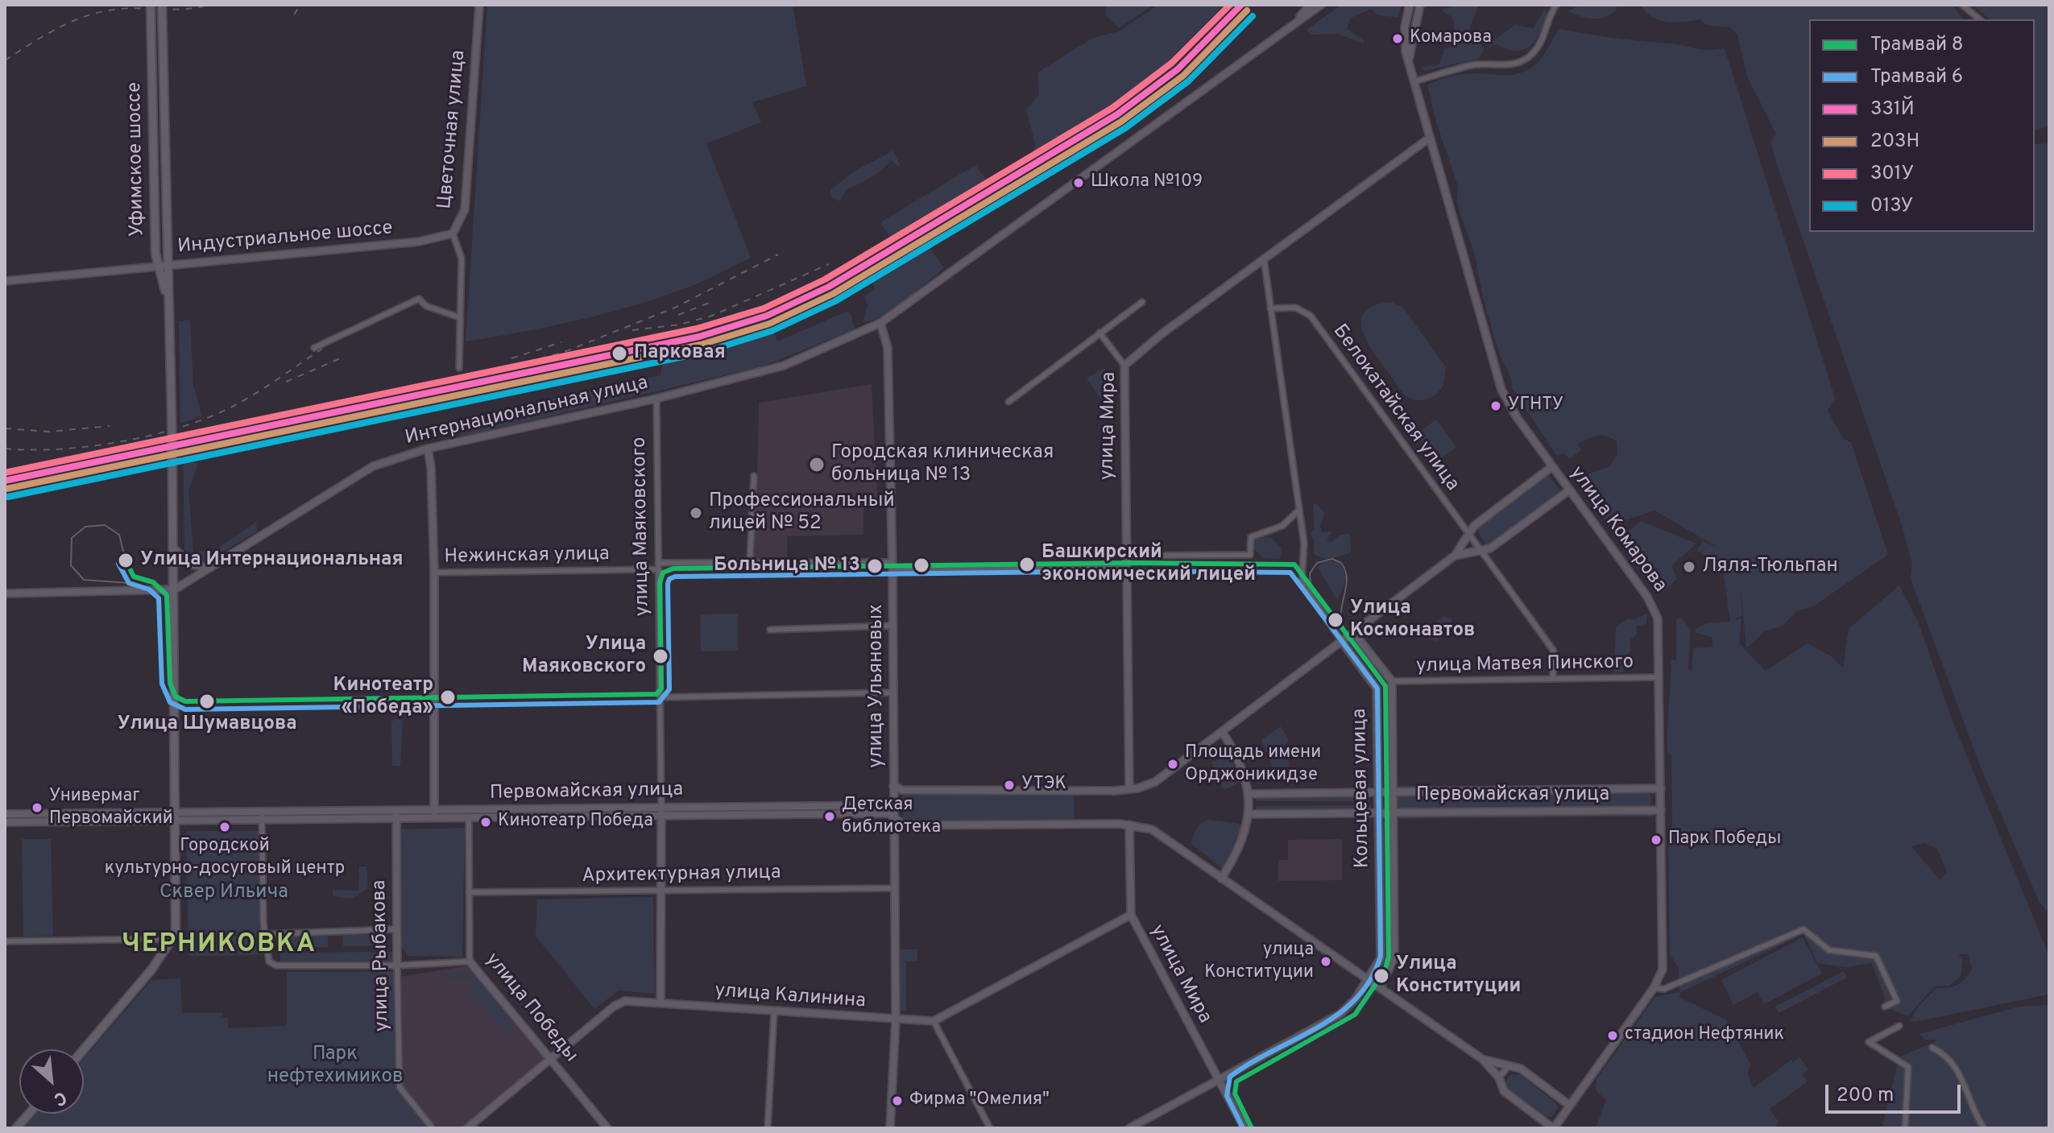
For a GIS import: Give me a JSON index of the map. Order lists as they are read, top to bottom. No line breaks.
{"streets":{"main road":["Цветочная улица","Уфимское шоссе","Индустриальное шоссе","Интернациональная улица","улица Мира","улица Маяковского","улица Комарова","улица Ульяновых","Кольцевая улица","Первомайская улица","улица Рыбакова","улица Калинина","улица Победы"],"street":["Белокатайская улица","Нежинская улица","улица Матвея Пинского","Архитектурная улица"]},"crossings":[["Цветочная улица","Индустриальное шоссе"],["Уфимское шоссе","Индустриальное шоссе"],["Уфимское шоссе","Интернациональная улица"],["Уфимское шоссе","Первомайская улица"],["Белокатайская улица","улица Матвея Пинского"],["Белокатайская улица","Кольцевая улица"],["Интернациональная улица","улица Маяковского"],["Интернациональная улица","улица Ульяновых"],["улица Мира","улица Комарова"],["улица Мира","Кольцевая улица"],["улица Маяковского","Нежинская улица"],["улица Маяковского","Первомайская улица"],["улица Маяковского","Архитектурная улица"],["улица Маяковского","улица Калинина"],["улица Комарова","улица Матвея Пинского"],["улица Комарова","Первомайская улица"],["Нежинская улица","улица Ульяновых"],["улица Матвея Пинского","Кольцевая улица"],["улица Ульяновых","Первомайская улица"],["улица Ульяновых","Архитектурная улица"],["улица Ульяновых","улица Калинина"],["Кольцевая улица","Первомайская улица"],["Первомайская улица","улица Рыбакова"],["Первомайская улица","улица Победы"],["Архитектурная улица","улица Победы"],["улица Калинина","улица Победы"]],"districts":["ЧЕРНИКОВКА"],"parks":["Сквер Ильича","Парк нефтехимиков"],"places":["Комарова","Школа №109","Парковая","УГНТУ","Городская клиническая больница № 13","Профессиональный лицей № 52","Улица Интернациональная","Башкирский экономический лицей","Больница № 13","Ляля-Тюльпан","Улица Космонавтов","Улица Маяковского","Кинотеатр «Победа»","Улица Шумавцова","Площадь имени Орджоникидзе","УТЭК","Универмаг Первомайский","Детская библиотека","Кинотеатр Победа","Городской культурно-досуговый центр","Парк Победы","улица Конституции","Улица Конституции","стадион Нефтяник","Фирма \"Омелия\""],"lines":["transit line 331Й","transit line 301У","transit line 203Н","transit line 013У","tram line 8","tram line 6"],"legend":["Трамвай 8","Трамвай 6","331Й","203Н","301У","013У"],"scale_bar":"200 m","north":"bottom right"}
